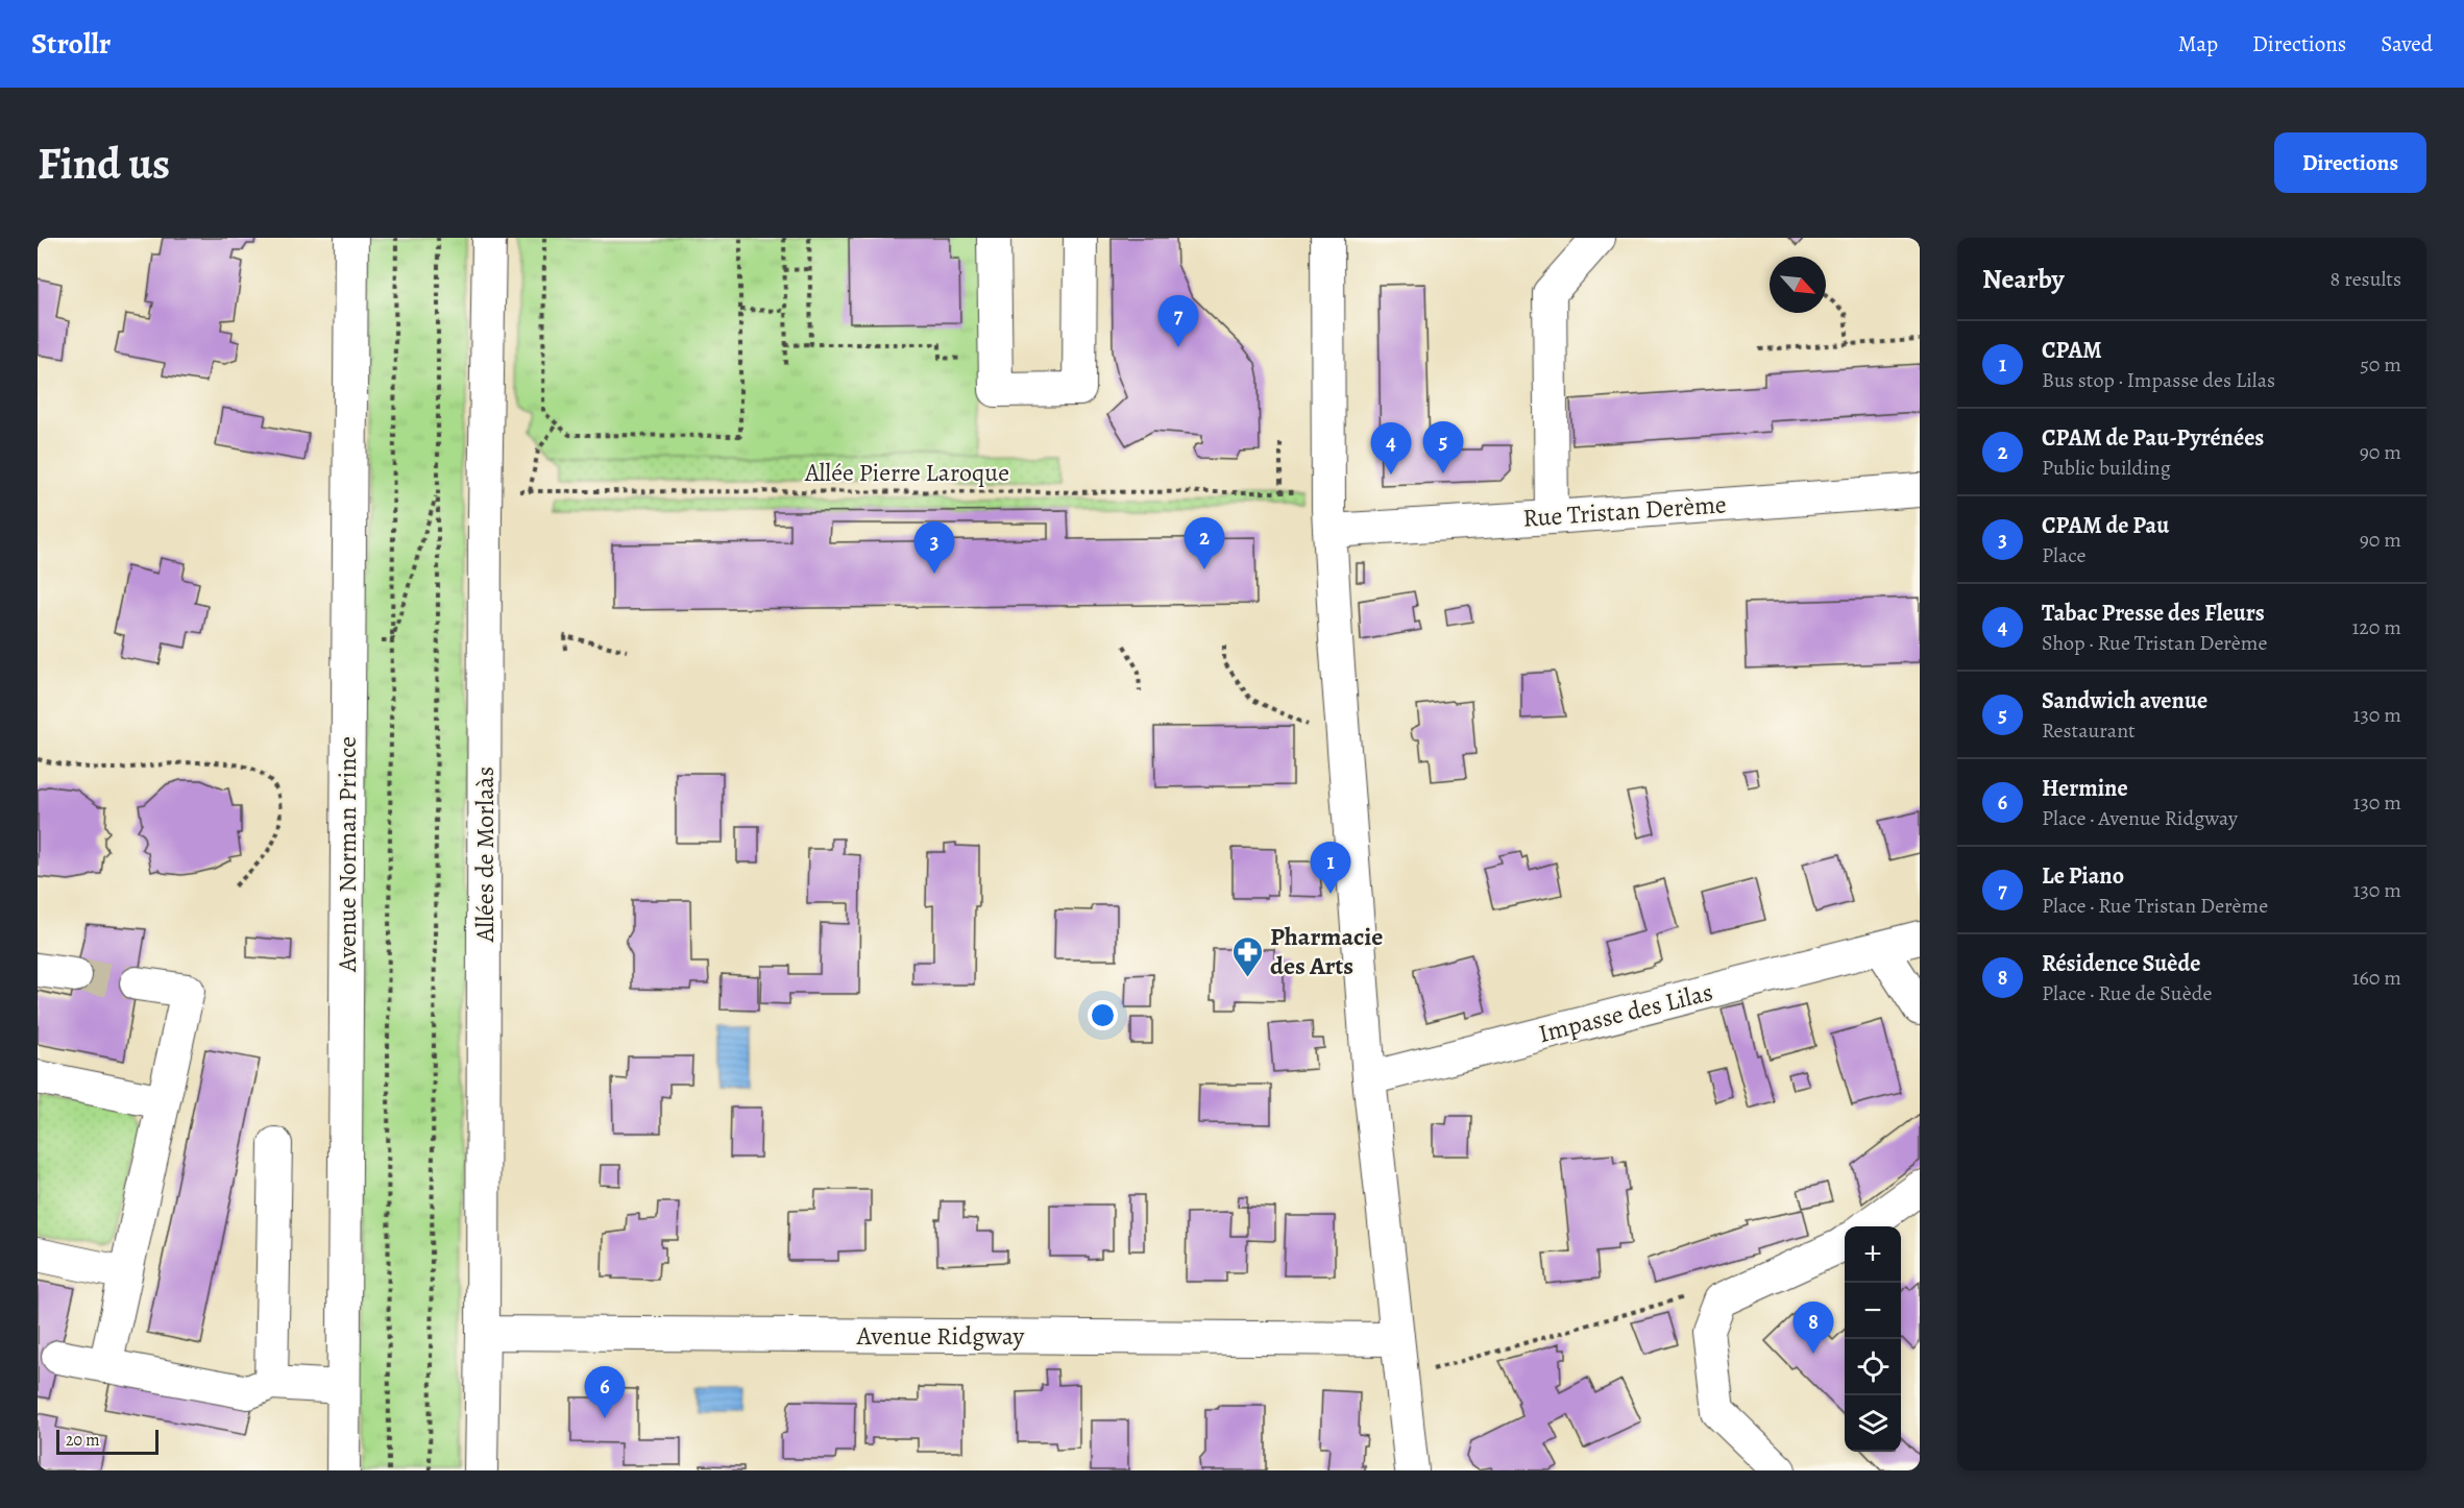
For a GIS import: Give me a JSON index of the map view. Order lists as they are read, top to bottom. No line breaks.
{"streets":{"street":["Rue Tristan Derème","Avenue Norman Prince","Allées de Morlaàs","Impasse des Lilas","Avenue Ridgway"],"path":["Allée Pierre Laroque"]},"crossings":[["Allée Pierre Laroque","Allées de Morlaàs"],["Allées de Morlaàs","Avenue Ridgway"]],"places":{"pharmacy":["Pharmacie des Arts"]},"scale_bar":"20 m","north":"bottom right","page":{"header":"Strollr","nav":["Map","Directions","Saved"],"buttons":"Directions","title":"Find us","heading":["Nearby","8 results"],"pins":["7","5","4","2","3","1","8","6"],"list":[{"mark":"1","name":"CPAM","note":"Bus stop · Impasse des Lilas","value":"50 m"},{"mark":"2","name":"CPAM de Pau-Pyrénées","note":"Public building","value":"90 m"},{"mark":"3","name":"CPAM de Pau","note":"Place","value":"90 m"},{"mark":"4","name":"Tabac Presse des Fleurs","note":"Shop · Rue Tristan Derème","value":"120 m"},{"mark":"5","name":"Sandwich avenue","note":"Restaurant","value":"130 m"},{"mark":"6","name":"Hermine","note":"Place · Avenue Ridgway","value":"130 m"},{"mark":"7","name":"Le Piano","note":"Place · Rue Tristan Derème","value":"130 m"},{"mark":"8","name":"Résidence Suède","note":"Place · Rue de Suède","value":"160 m"}],"map_buttons":["+","−"],"scale":"20 m"}}
